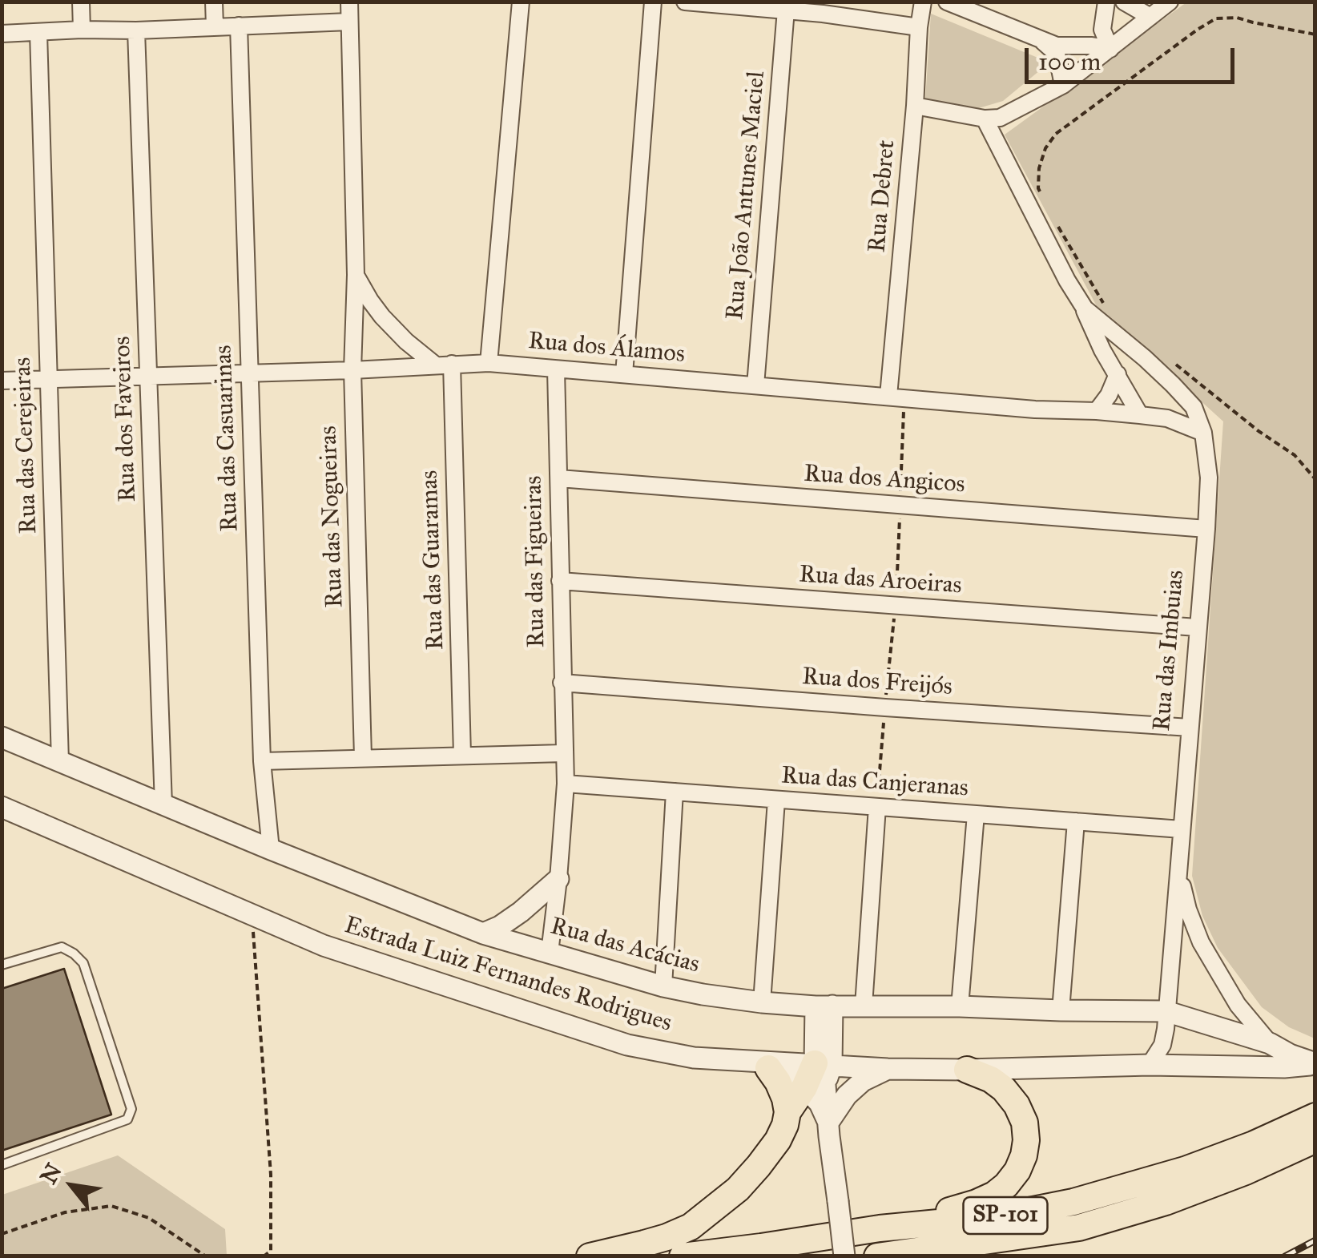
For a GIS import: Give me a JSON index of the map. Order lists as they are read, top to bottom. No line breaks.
{"streets":{"highway":["SP-101"],"street":["Rua João Antunes Maciel","Rua Debret","Rua dos Álamos","Rua dos Faveiros","Rua das Casuarinas","Rua das Cerejeiras","Rua dos Angicos","Rua das Nogueiras","Rua das Guaramas","Rua das Figueiras","Rua das Aroeiras","Rua das Imbuias","Rua dos Freijós","Rua das Canjeranas","Rua das Acácias","Estrada Luiz Fernandes Rodrigues"]},"crossings":[["Rua João Antunes Maciel","Rua dos Álamos"],["Rua Debret","Rua dos Álamos"],["Rua dos Álamos","Rua dos Faveiros"],["Rua dos Álamos","Rua das Casuarinas"],["Rua dos Álamos","Rua das Cerejeiras"],["Rua dos Álamos","Rua das Nogueiras"],["Rua dos Álamos","Rua das Guaramas"],["Rua dos Álamos","Rua das Figueiras"],["Rua dos Álamos","Rua das Imbuias"],["Rua dos Faveiros","Rua das Acácias"],["Rua das Casuarinas","Rua das Acácias"],["Rua das Cerejeiras","Rua das Acácias"],["Rua dos Angicos","Rua das Figueiras"],["Rua dos Angicos","Rua das Imbuias"],["Rua das Figueiras","Rua das Aroeiras"],["Rua das Figueiras","Rua dos Freijós"],["Rua das Figueiras","Rua das Canjeranas"],["Rua das Figueiras","Rua das Acácias"],["Rua das Aroeiras","Rua das Imbuias"],["Rua das Imbuias","Rua dos Freijós"],["Rua das Imbuias","Rua das Canjeranas"],["Rua das Imbuias","Rua das Acácias"]],"scale_bar":"100 m","north":"top left"}
